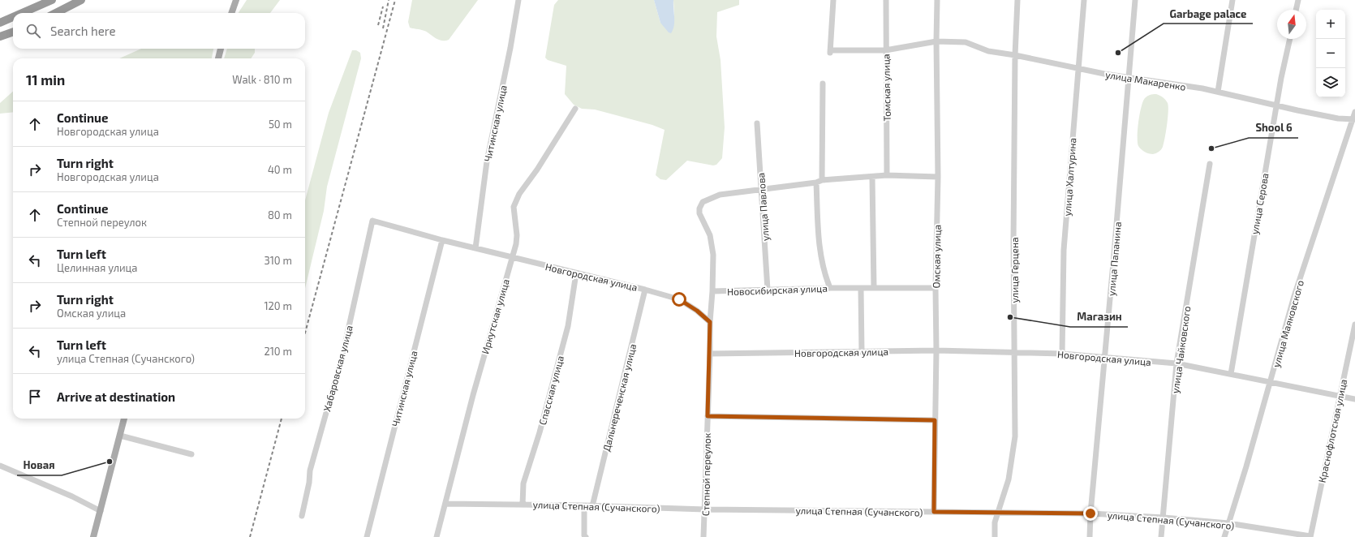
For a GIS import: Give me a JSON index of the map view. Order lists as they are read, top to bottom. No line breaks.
{"streets":{"street":["улица Макаренко","Томская улица","Читинская улица","улица Халтурина","улица Серова","улица Павлова","Омская улица","улица Папанина","улица Герцена","Новгородская улица","Новосибирская улица","Иркутская улица","улица Маяковского","улица Чайковского","Хабаровская улица","Спасская улица","Дальнереченская улица","Краснофлотская улица","Степной переулок","улица Степная (Сучанского)"]},"crossings":[["улица Макаренко","Томская улица"],["улица Макаренко","улица Халтурина"],["улица Макаренко","улица Серова"],["улица Макаренко","Омская улица"],["улица Макаренко","улица Папанина"],["улица Макаренко","улица Герцена"],["улица Макаренко","улица Маяковского"],["Читинская улица","Новгородская улица"],["улица Халтурина","Новгородская улица"],["улица Серова","Новгородская улица"],["улица Павлова","Новосибирская улица"],["Омская улица","Новгородская улица"],["Омская улица","Новосибирская улица"],["Омская улица","улица Степная (Сучанского)"],["улица Папанина","Новгородская улица"],["улица Папанина","улица Степная (Сучанского)"],["улица Герцена","Новгородская улица"],["улица Герцена","улица Степная (Сучанского)"],["Новгородская улица","Иркутская улица"],["Новгородская улица","улица Маяковского"],["Новгородская улица","улица Чайковского"],["Новгородская улица","Хабаровская улица"],["Новгородская улица","Спасская улица"],["Новгородская улица","Дальнереченская улица"],["Новгородская улица","Краснофлотская улица"],["Новгородская улица","Степной переулок"],["Иркутская улица","улица Степная (Сучанского)"],["улица Маяковского","улица Степная (Сучанского)"],["улица Чайковского","улица Степная (Сучанского)"],["Спасская улица","улица Степная (Сучанского)"],["Дальнереченская улица","улица Степная (Сучанского)"],["Краснофлотская улица","улица Степная (Сучанского)"],["Степной переулок","улица Степная (Сучанского)"]],"places":["Garbage palace","Shool 6","Магазин","Новая"],"north":"top","page":{"map_buttons":["+","−"],"search":"Search here","heading":["11 min","Walk · 810 m"],"list":[["Continue","Новгородская улица","50 m"],["Turn right","Новгородская улица","40 m"],["Continue","Степной переулок","80 m"],["Turn left","Целинная улица","310 m"],["Turn right","Омская улица","120 m"],["Turn left","улица Степная (Сучанского)","210 m"],"Arrive at destination"]}}
